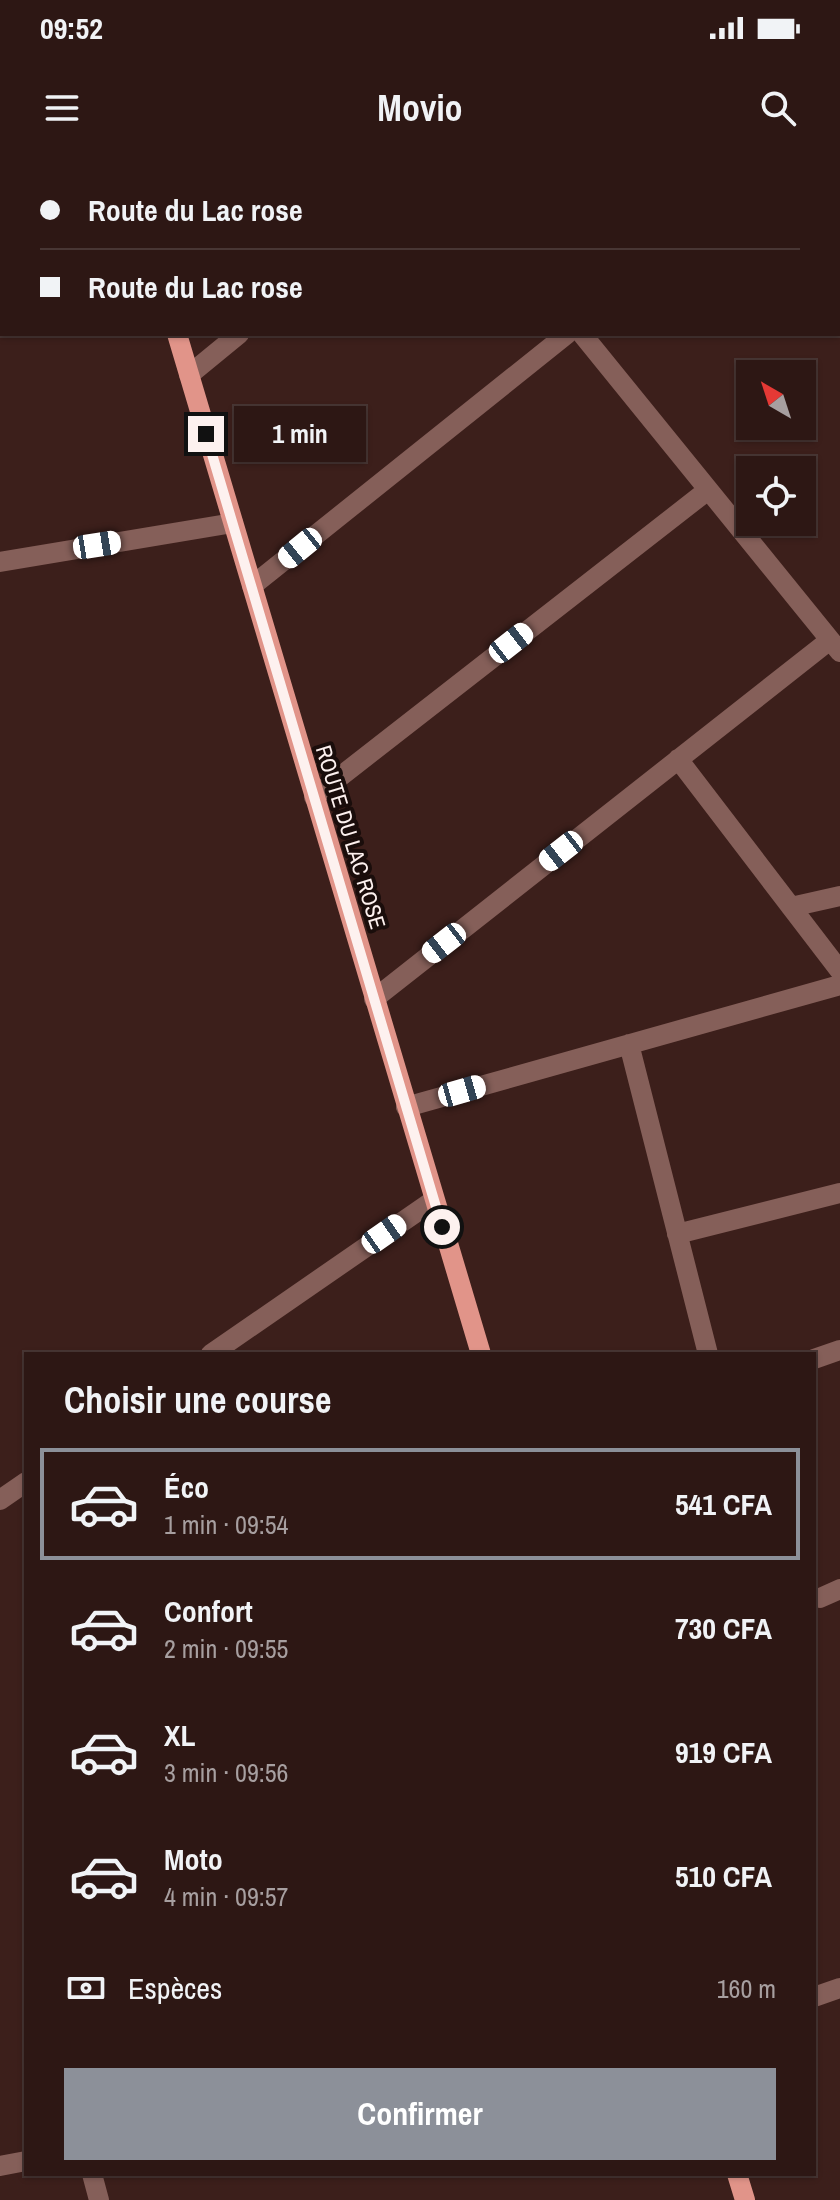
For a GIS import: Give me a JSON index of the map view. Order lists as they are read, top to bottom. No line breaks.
{"streets":{"main road":["ROUTE DU LAC ROSE"]},"north":"top left","page":{"status":"09:52","header":"Movio","banner":["Route du Lac rose","Route du Lac rose"],"bubble":"1 min","heading":"Choisir une course","list":[{"name":"Éco","note":"1 min · 09:54","value":"541 CFA"},{"name":"Confort","note":"2 min · 09:55","value":"730 CFA"},{"name":"XL","note":"3 min · 09:56","value":"919 CFA"},{"name":"Moto","note":"4 min · 09:57","value":"510 CFA"}],"pay":["Espèces","160 m"],"buttons":"Confirmer"}}
